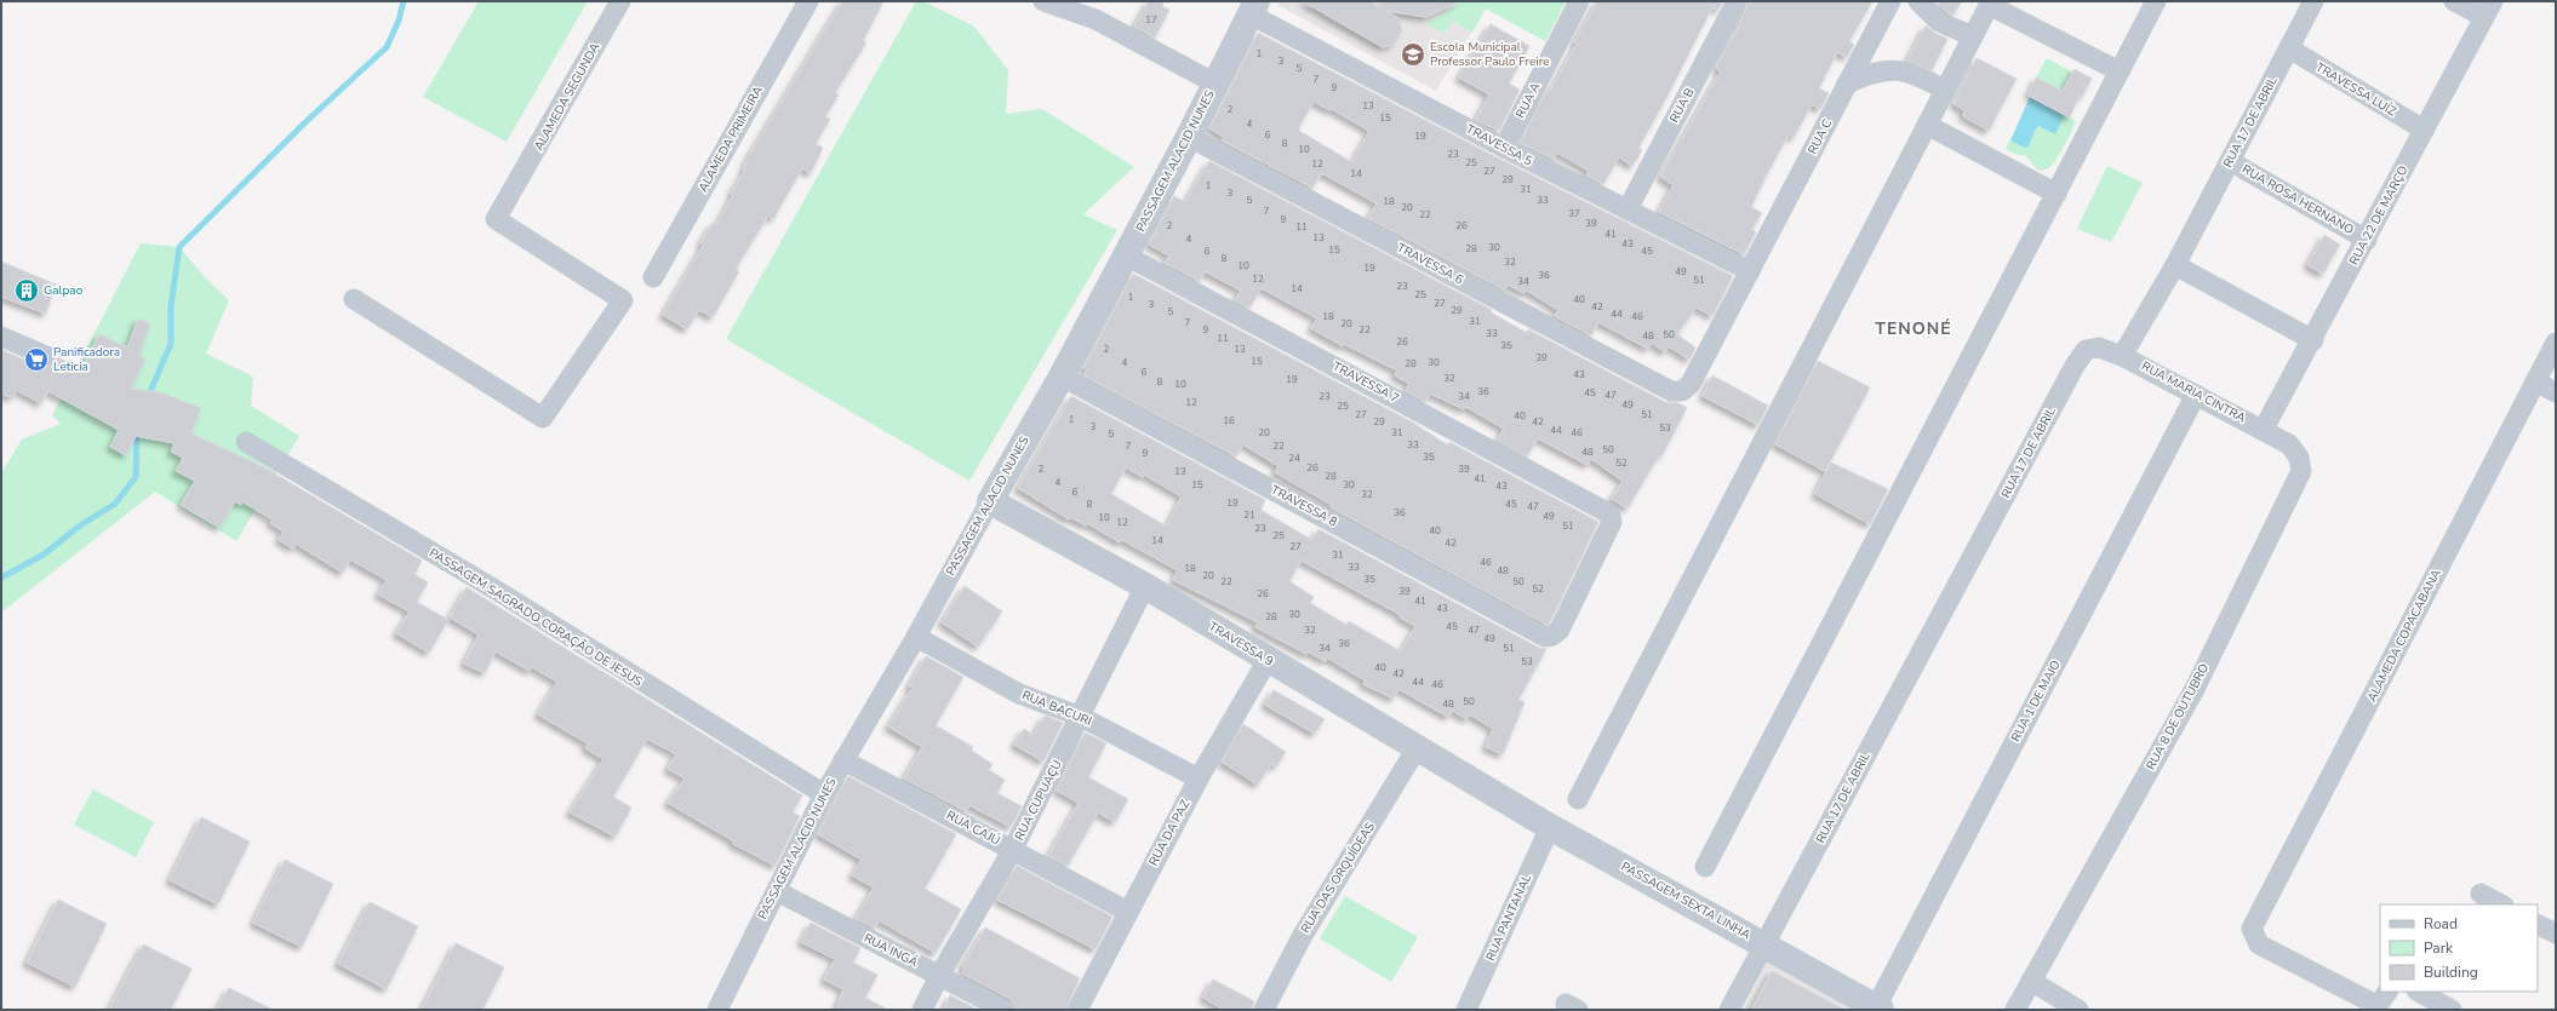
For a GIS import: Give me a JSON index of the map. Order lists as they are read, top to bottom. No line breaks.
{"streets":{"street":["TRAVESSA LUÍZ","ALAMEDA SEGUNDA","RUA A","RUA B","RUA 17 DE ABRIL","RUA C","ALAMEDA PRIMEIRA","TRAVESSA 5","PASSAGEM ALACID NUNES","RUA ROSA HERNANO","RUA 22 DE MARÇO","TRAVESSA 6","TRAVESSA 7","RUA MARIA CINTRA","TRAVESSA 8","PASSAGEM SAGRADO CORAÇÃO DE JESUS","ALAMEDA COPACABANA","TRAVESSA 9","RUA 1 DE MAIO","RUA BACURI","RUA 8 DE OUTUBRO","RUA CUPUAÇU","RUA CAJÚ","RUA DA PAZ","RUA DAS ORQUÍDEAS","PASSAGEM SEXTA LINHA","RUA PANTANAL","RUA INGÁ"]},"crossings":[["TRAVESSA LUÍZ","RUA 17 DE ABRIL"],["TRAVESSA LUÍZ","RUA 22 DE MARÇO"],["RUA A","TRAVESSA 5"],["RUA B","TRAVESSA 5"],["RUA 17 DE ABRIL","RUA ROSA HERNANO"],["RUA 17 DE ABRIL","RUA MARIA CINTRA"],["RUA 17 DE ABRIL","PASSAGEM SEXTA LINHA"],["RUA C","TRAVESSA 5"],["RUA C","TRAVESSA 6"],["TRAVESSA 5","PASSAGEM ALACID NUNES"],["TRAVESSA 5","TRAVESSA 6"],["PASSAGEM ALACID NUNES","TRAVESSA 6"],["PASSAGEM ALACID NUNES","TRAVESSA 7"],["PASSAGEM ALACID NUNES","TRAVESSA 8"],["PASSAGEM ALACID NUNES","PASSAGEM SAGRADO CORAÇÃO DE JESUS"],["PASSAGEM ALACID NUNES","TRAVESSA 9"],["PASSAGEM ALACID NUNES","RUA BACURI"],["PASSAGEM ALACID NUNES","RUA CAJÚ"],["PASSAGEM ALACID NUNES","RUA INGÁ"],["RUA ROSA HERNANO","RUA 22 DE MARÇO"],["RUA 22 DE MARÇO","RUA MARIA CINTRA"],["RUA 22 DE MARÇO","RUA 8 DE OUTUBRO"],["TRAVESSA 7","TRAVESSA 8"],["RUA MARIA CINTRA","RUA 1 DE MAIO"],["RUA MARIA CINTRA","RUA 8 DE OUTUBRO"],["TRAVESSA 9","RUA CUPUAÇU"],["TRAVESSA 9","RUA DA PAZ"],["TRAVESSA 9","RUA DAS ORQUÍDEAS"],["TRAVESSA 9","PASSAGEM SEXTA LINHA"],["RUA 1 DE MAIO","PASSAGEM SEXTA LINHA"],["RUA BACURI","RUA CUPUAÇU"],["RUA BACURI","RUA DA PAZ"],["RUA CUPUAÇU","RUA CAJÚ"],["RUA CUPUAÇU","RUA INGÁ"],["RUA CAJÚ","RUA DA PAZ"],["PASSAGEM SEXTA LINHA","RUA PANTANAL"]],"districts":["TENONÉ"],"places":{"school or university":["Escola Municipal Professor Paulo Freire"],"building":["Galpao"],"supermarket":["Panificadora Leticia"]},"house_numbers":["17","1","3","5","7","9","13","2","15","4","6","19","8","10","23","25","12","27","14","29","1","31","3","5","33","18","20","7","37","22","9","39","2","26","11","41","13","4","43","30","28","15","6","45","8","32","10","19","49","36","12","51","34","23","14","25","1","40","27","3","42","29","5","44","18","46","31","7","20","9","22","33","50","48","11","26","35","2","13","39","15","4","30","28","6","43","32","19","8","10","36","45","47","23","34","12","49","25","27","51","40","1","16","29","42","3","53","44","20","31","46","5","33","7","22","50","48","9","35","24","52","26","2","39","13","28","41","4","15","30","43","6","32","19","8","45","47","36","21","49","10","12","51","23","40","25","14","42","27","31","46","33","18","48","20","35","22","50","52","39","26","41","43","30","28","45","32","47","49","36","34","51","53","40","42","44","46","50","48"],"legend":["Road","Park","Building"]}
